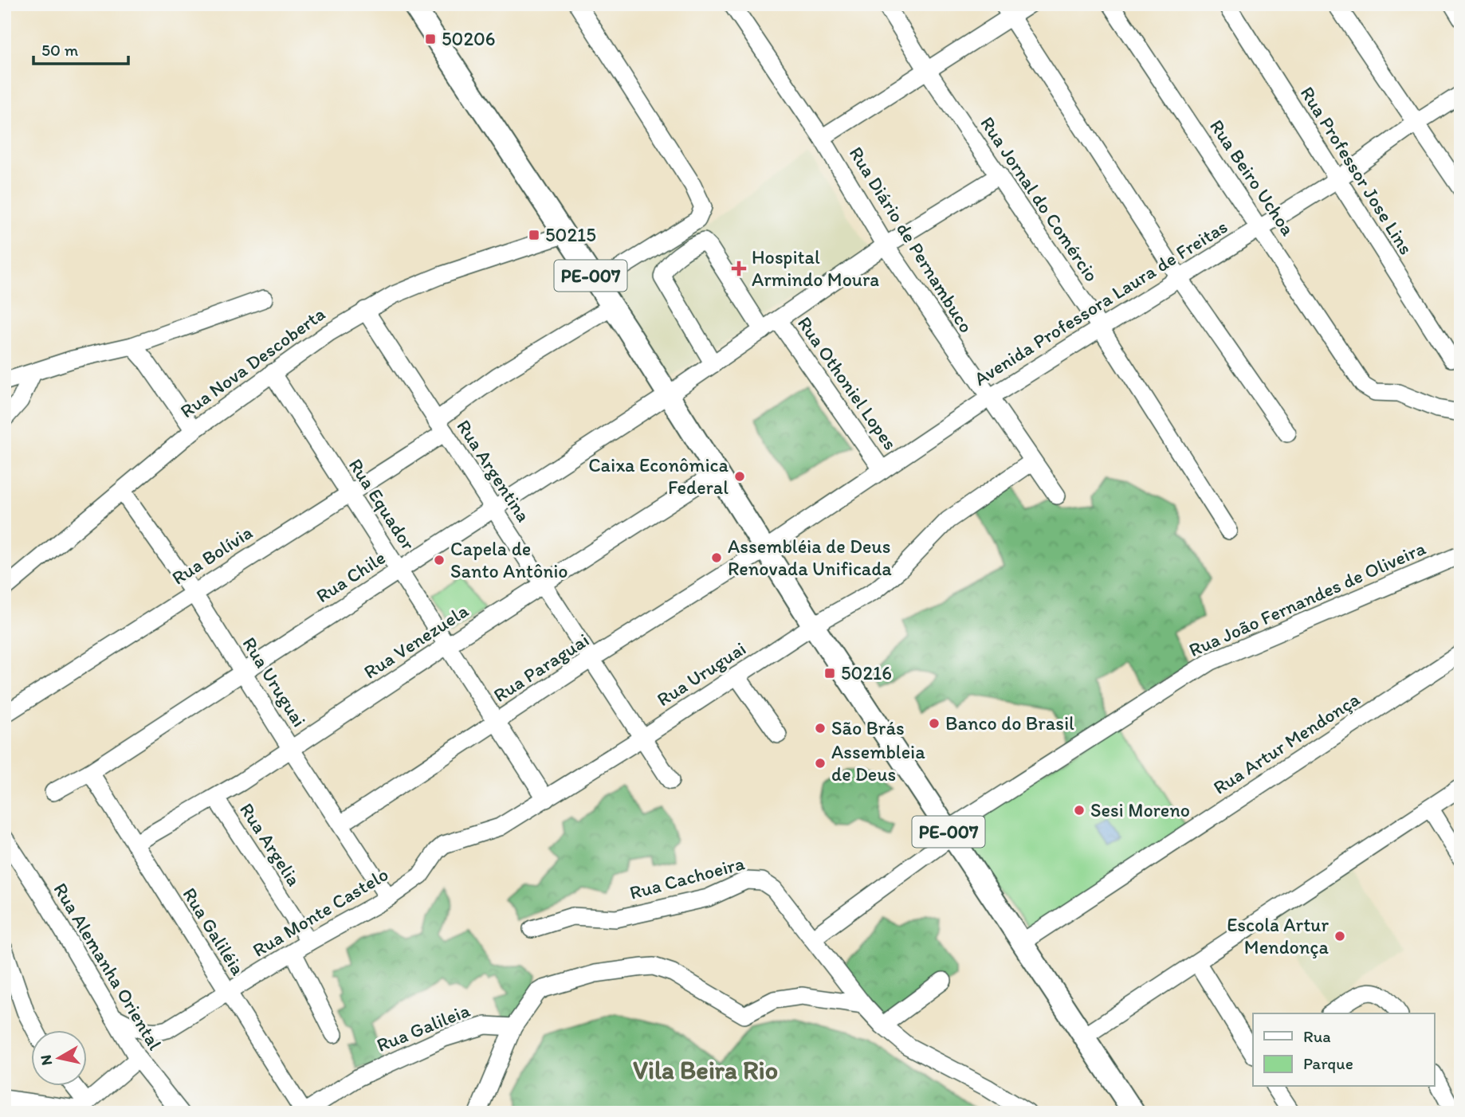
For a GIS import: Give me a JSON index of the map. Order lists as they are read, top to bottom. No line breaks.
{"streets":{"main road":["PE-007"],"street":["Rua Professor Jose Lins","Rua Beiro Uchoa","Rua Jornal do Comércio","Rua Diário de Pernambuco","Avenida Professora Laura de Freitas","Rua Nova Descoberta","Rua Othoniel Lopes","Rua Argentina","Rua Equador","Rua Bolívia","Rua Chile","Rua João Fernandes de Oliveira","Rua Venezuela","Rua Paraguai","Rua Uruguai","Rua Artur Mendonça","Rua Argelia","Rua Cachoeira","Rua Monte Castelo","Rua Galiléia","Rua Alemanha Oriental","Rua Galileia"]},"crossings":[["Rua Professor Jose Lins","Avenida Professora Laura de Freitas"],["Rua Beiro Uchoa","Avenida Professora Laura de Freitas"],["Rua Jornal do Comércio","Avenida Professora Laura de Freitas"],["Rua Jornal do Comércio","Rua Chile"],["Rua Diário de Pernambuco","Avenida Professora Laura de Freitas"],["Rua Diário de Pernambuco","Rua Chile"],["Rua Diário de Pernambuco","Rua Uruguai"],["PE-007","Avenida Professora Laura de Freitas"],["PE-007","Rua Nova Descoberta"],["PE-007","Rua Bolívia"],["PE-007","Rua Chile"],["PE-007","Rua João Fernandes de Oliveira"],["PE-007","Rua Venezuela"],["PE-007","Rua Paraguai"],["PE-007","Rua Uruguai"],["PE-007","Rua Artur Mendonça"],["Avenida Professora Laura de Freitas","Rua Othoniel Lopes"],["Avenida Professora Laura de Freitas","Rua Paraguai"],["Rua Nova Descoberta","Rua Argentina"],["Rua Nova Descoberta","Rua Equador"],["Rua Nova Descoberta","Rua Uruguai"],["Rua Othoniel Lopes","Rua Chile"],["Rua Argentina","Rua Bolívia"],["Rua Argentina","Rua Chile"],["Rua Argentina","Rua Venezuela"],["Rua Argentina","Rua Paraguai"],["Rua Argentina","Rua Uruguai"],["Rua Equador","Rua Bolívia"],["Rua Equador","Rua Chile"],["Rua Equador","Rua Venezuela"],["Rua Equador","Rua Paraguai"],["Rua Equador","Rua Uruguai"],["Rua Bolívia","Rua Uruguai"],["Rua Chile","Rua Uruguai"],["Rua Chile","Rua Galiléia"],["Rua João Fernandes de Oliveira","Rua Cachoeira"],["Rua Venezuela","Rua Uruguai"],["Rua Venezuela","Rua Argelia"],["Rua Venezuela","Rua Galiléia"],["Rua Paraguai","Rua Uruguai"],["Rua Uruguai","Rua Monte Castelo"],["Rua Argelia","Rua Monte Castelo"],["Rua Monte Castelo","Rua Galiléia"],["Rua Monte Castelo","Rua Alemanha Oriental"],["Rua Galiléia","Rua Galileia"]],"districts":["Vila Beira Rio"],"places":{"transit":["50206","50215","50216"],"health":["Hospital Armindo Moura"],"other":["Caixa Econômica Federal","Assembléia de Deus Renovada Unificada","Capela de Santo Antônio","Banco do Brasil","São Brás","Assembleia de Deus","Sesi Moreno","Escola Artur Mendonça"]},"legend":["Rua","Parque"],"scale_bar":"50 m","north":"left"}
